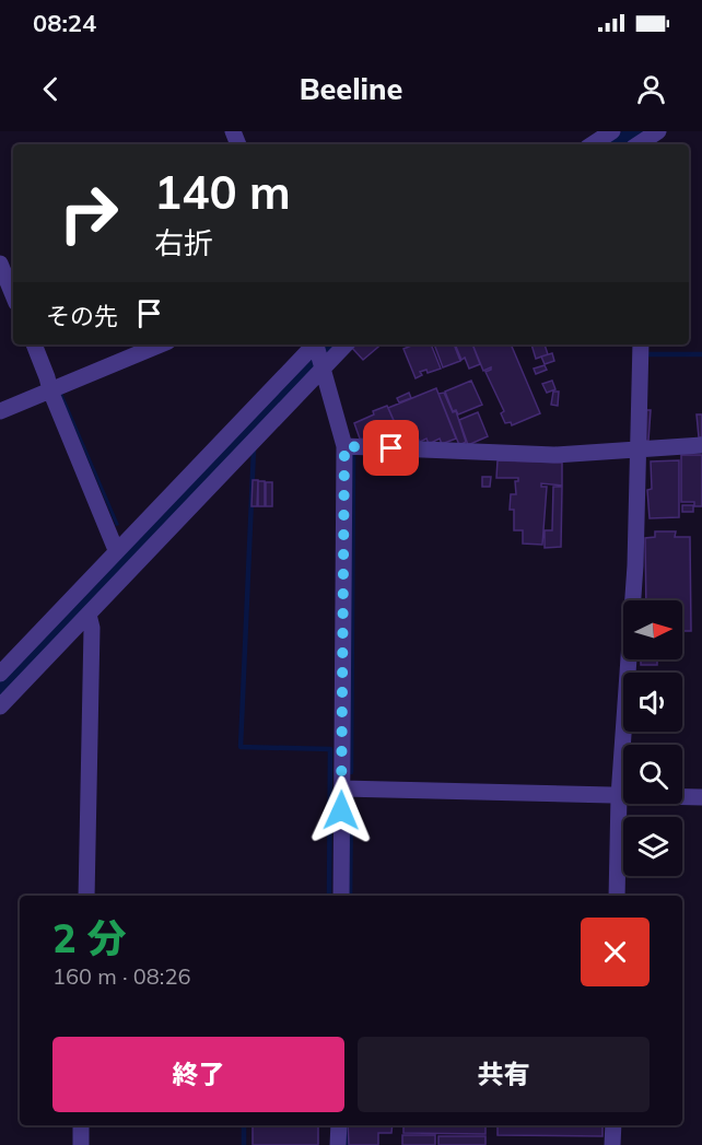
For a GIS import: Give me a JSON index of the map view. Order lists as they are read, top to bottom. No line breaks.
{"north":"right","page":{"status":"08:24","header":"Beeline","turn":["140 m","右折"],"then":"その先","heading":["2 分","160 m · 08:26"],"buttons":["終了","共有"]}}
